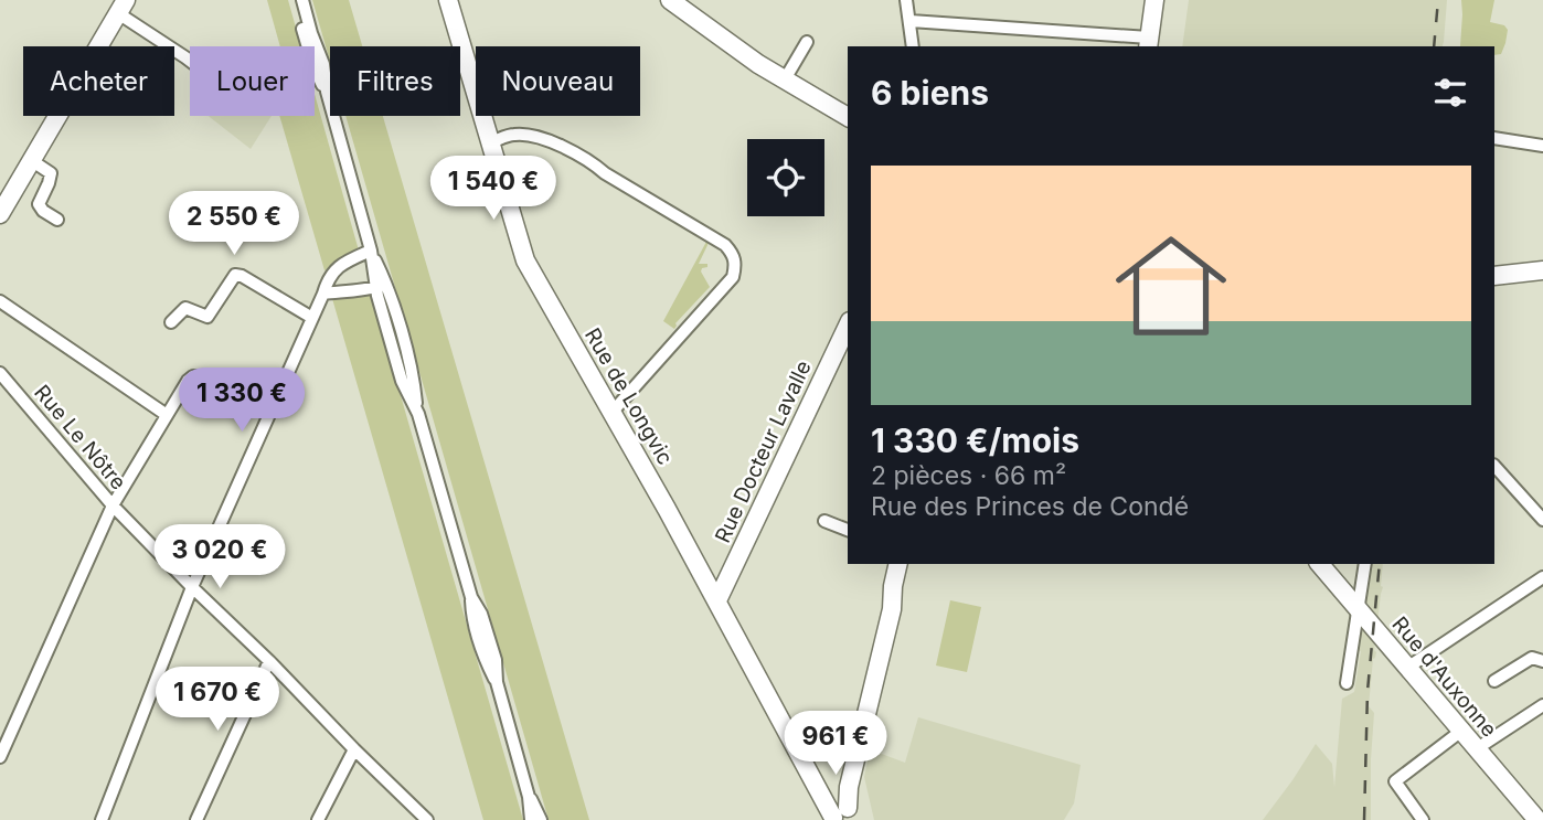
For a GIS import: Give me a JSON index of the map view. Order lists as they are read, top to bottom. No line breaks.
{"streets":{"street":["Rue de Longvic","Rue Le Nôtre","Rue Docteur Lavalle","Rue d'Auxonne"]},"crossings":[["Rue de Longvic","Rue Docteur Lavalle"]],"page":{"chip":["Acheter","Louer","Filtres","Nouveau"],"heading":"6 biens","list":[{"name":"1 330 €/mois","note":"2 pièces · 66 m² · Rue des Princes de Condé"}],"price":["1 540 €","2 550 €","1 330 €","3 020 €","1 670 €","961 €"]}}
